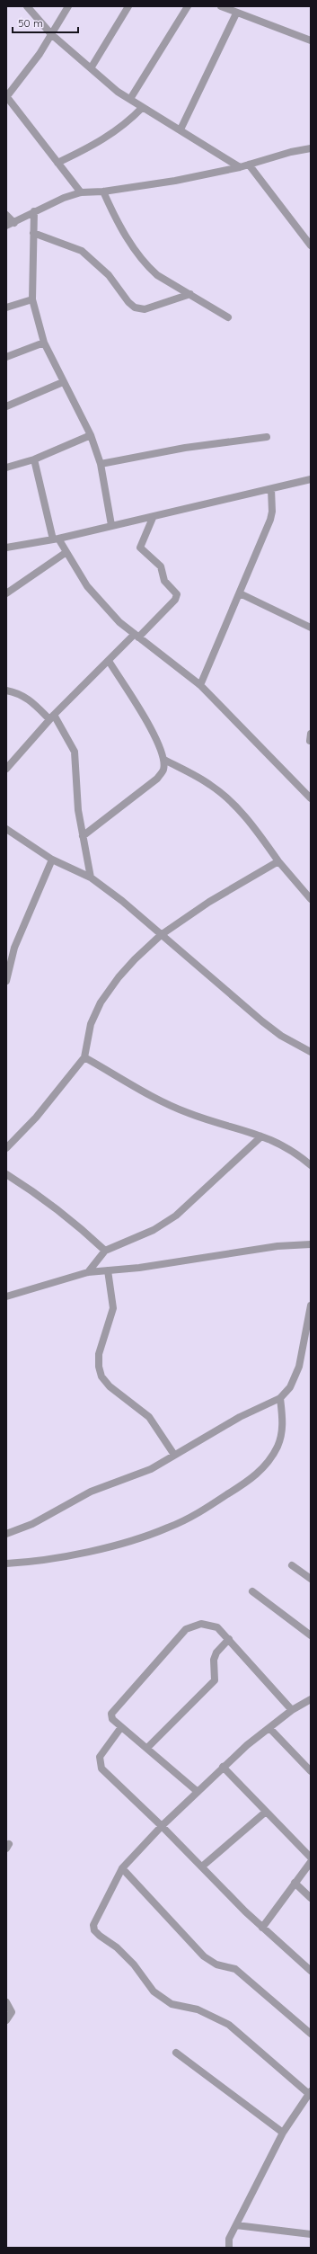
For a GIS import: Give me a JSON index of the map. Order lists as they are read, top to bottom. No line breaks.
{"scale_bar":"50 m"}
